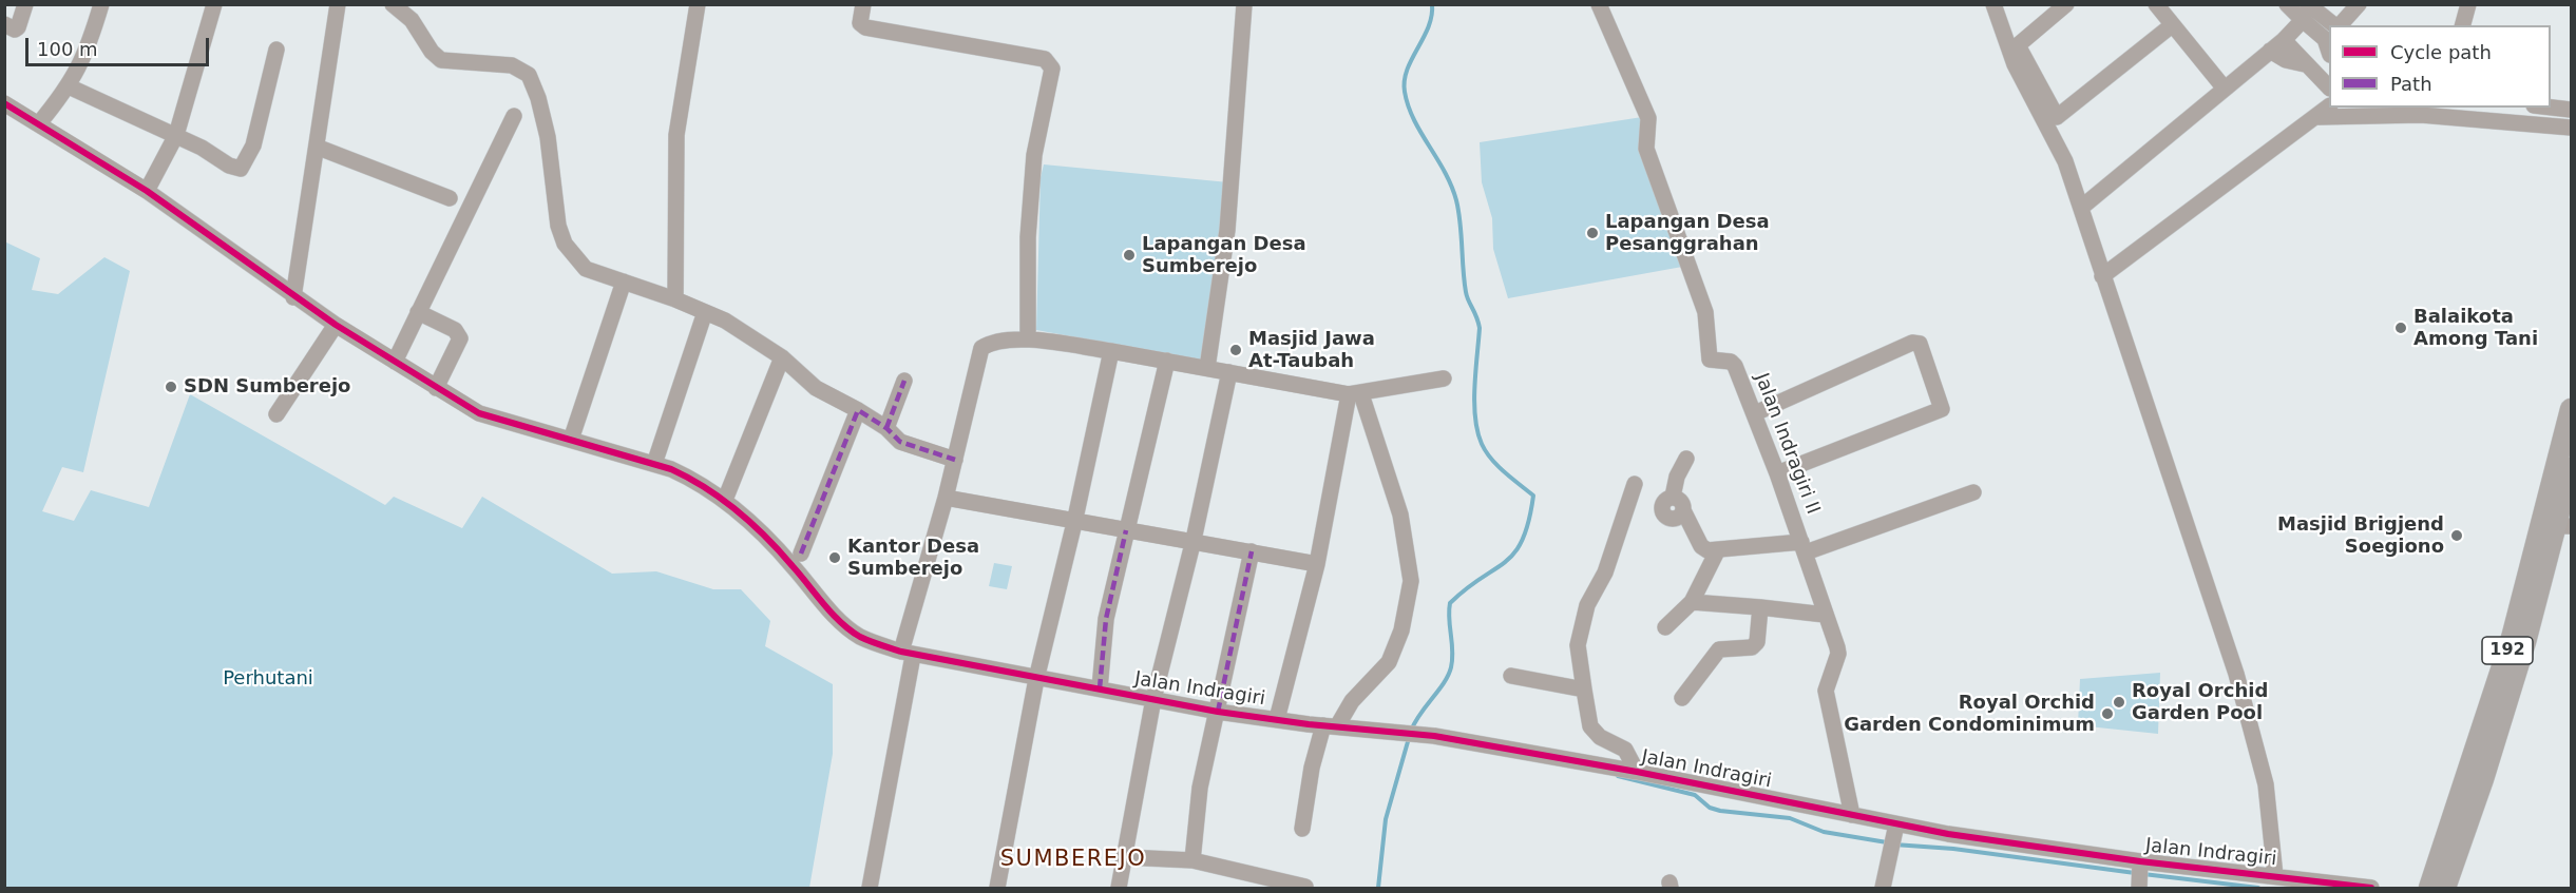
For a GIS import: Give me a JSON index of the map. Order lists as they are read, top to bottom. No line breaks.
{"streets":{"main road":["192"],"street":["Jalan Indragiri II","Jalan Indragiri"]},"crossings":[["Jalan Indragiri II","Jalan Indragiri"]],"districts":["SUMBEREJO"],"parks":["Perhutani"],"places":["Lapangan Desa Pesanggrahan","Lapangan Desa Sumberejo","Balaikota Among Tani","Masjid Jawa At-Taubah","SDN Sumberejo","Masjid Brigjend Soegiono","Kantor Desa Sumberejo","Royal Orchid Garden Pool","Royal Orchid Garden Condominimum"],"legend":["Cycle path","Path"],"scale_bar":"100 m"}
